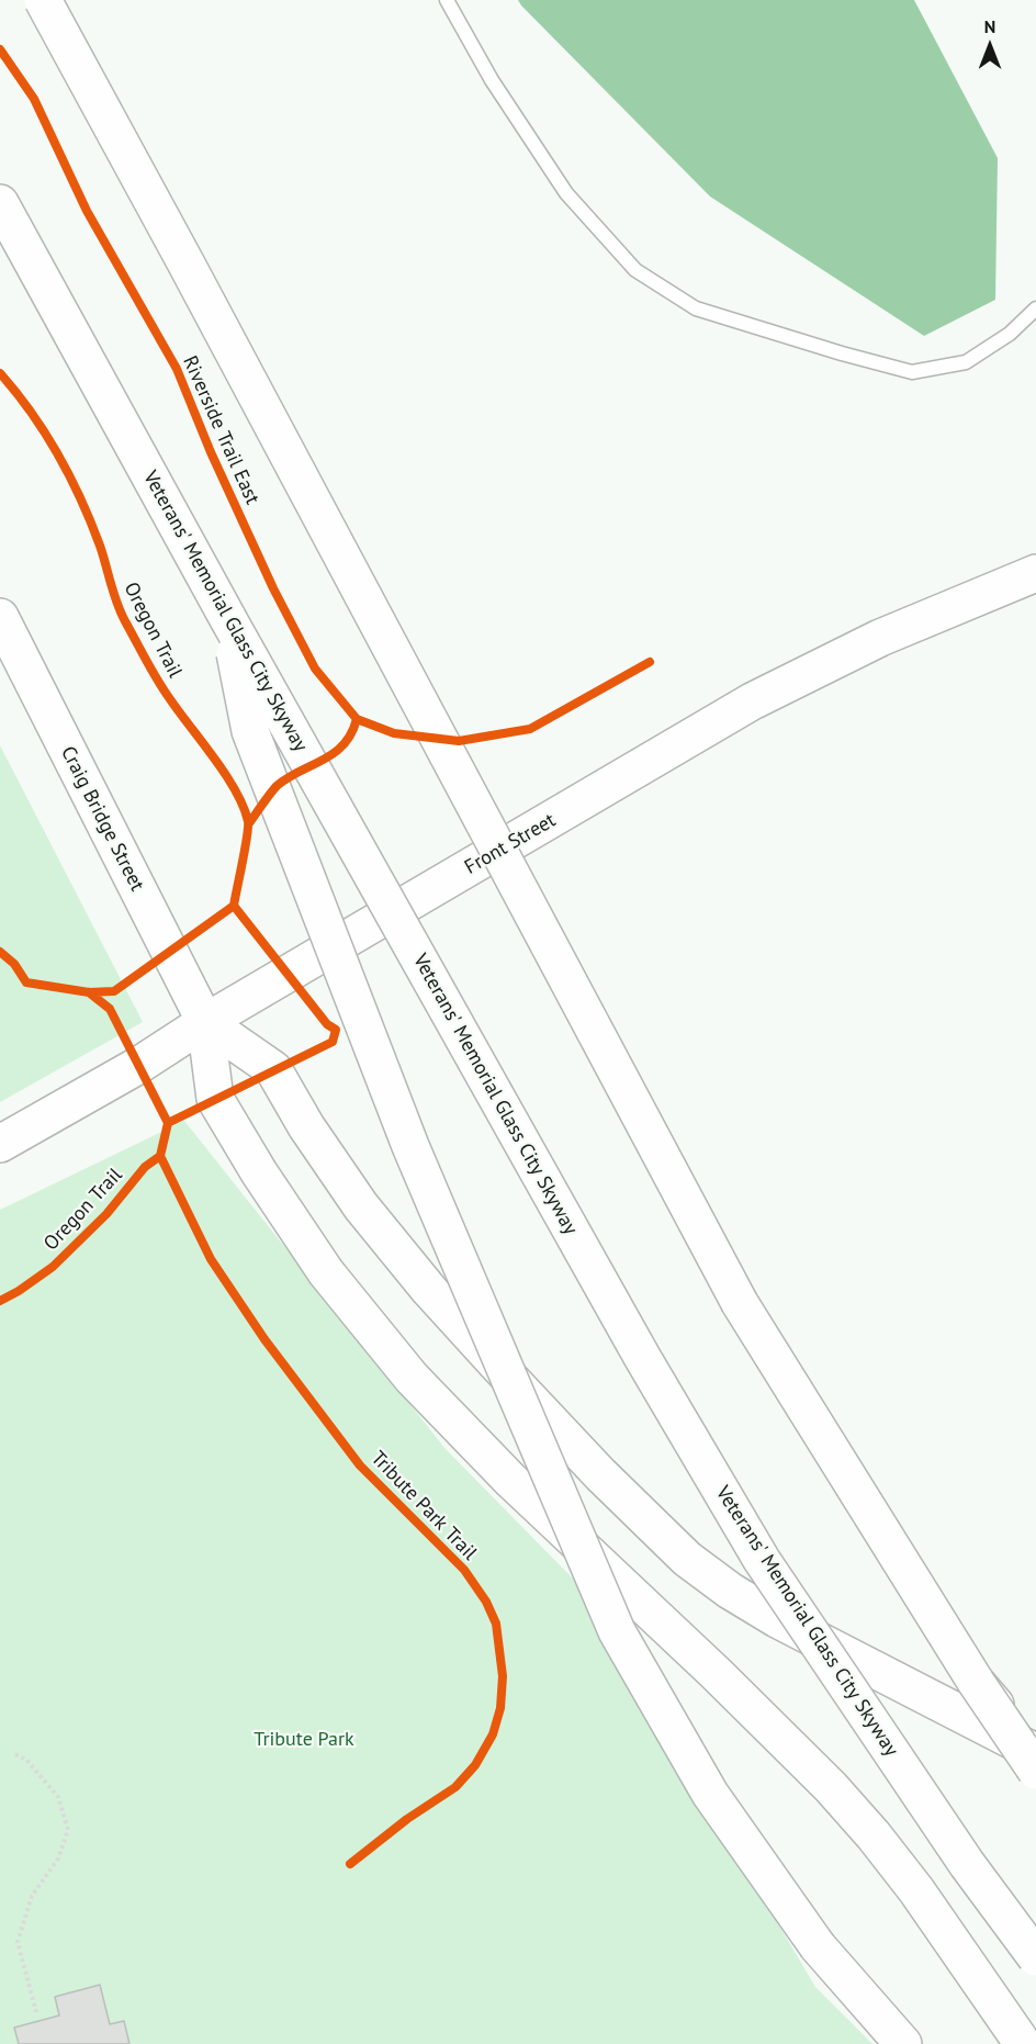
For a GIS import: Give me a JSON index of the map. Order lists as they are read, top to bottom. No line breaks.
{"streets":{"main road":["Veterans' Memorial Glass City Skyway","Craig Bridge Street","Front Street"],"cycle path":["Riverside Trail East","Oregon Trail","Tribute Park Trail"]},"crossings":[["Craig Bridge Street","Front Street"]],"parks":["Tribute Park"],"north":"top"}
